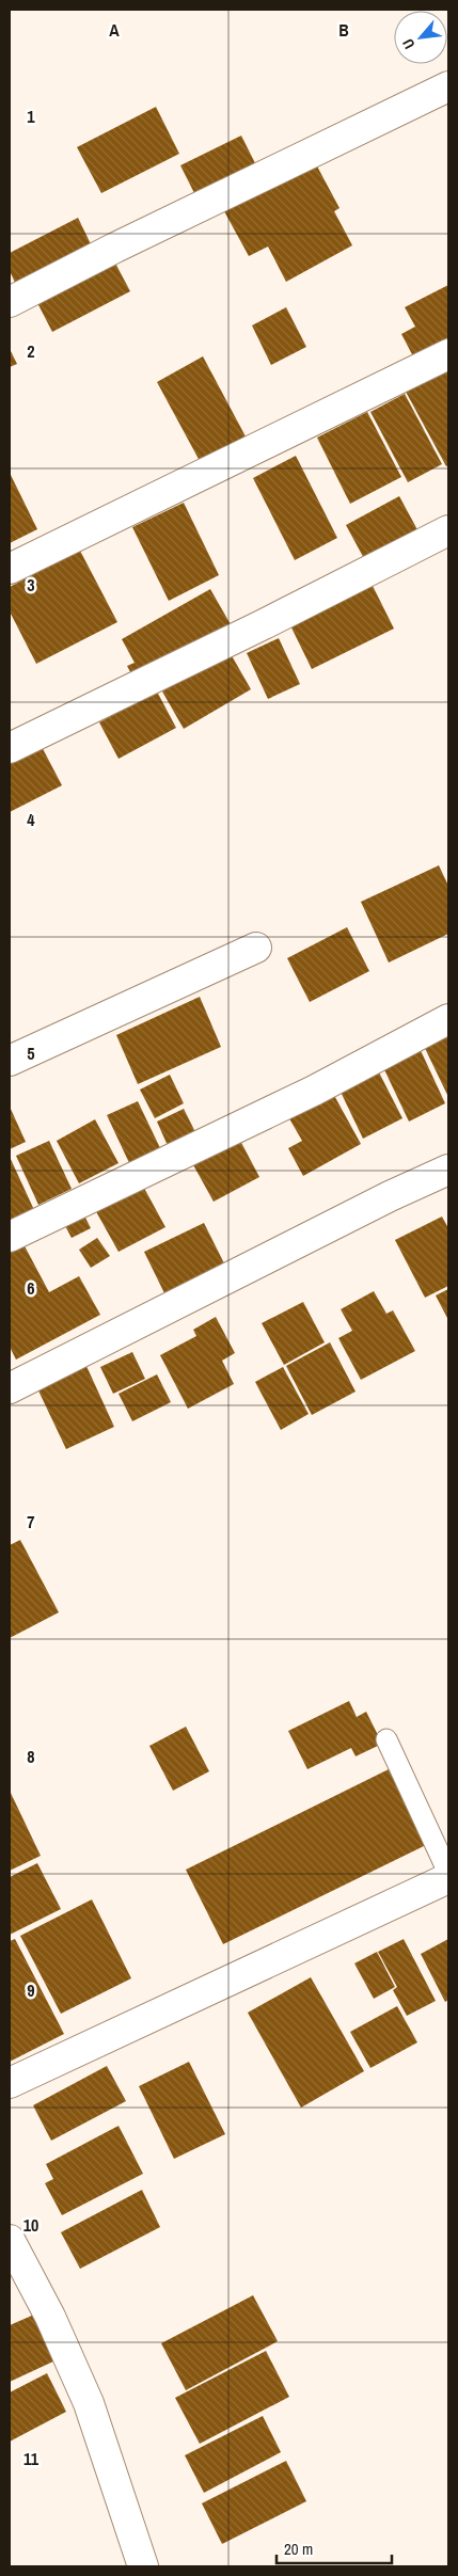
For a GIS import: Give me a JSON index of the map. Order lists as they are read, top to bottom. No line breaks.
{"scale_bar":"20 m","north":"bottom left","grid":{"columns":["A","B"],"rows":["1","2","3","4","5","6","7","8","9","10","11"]}}
